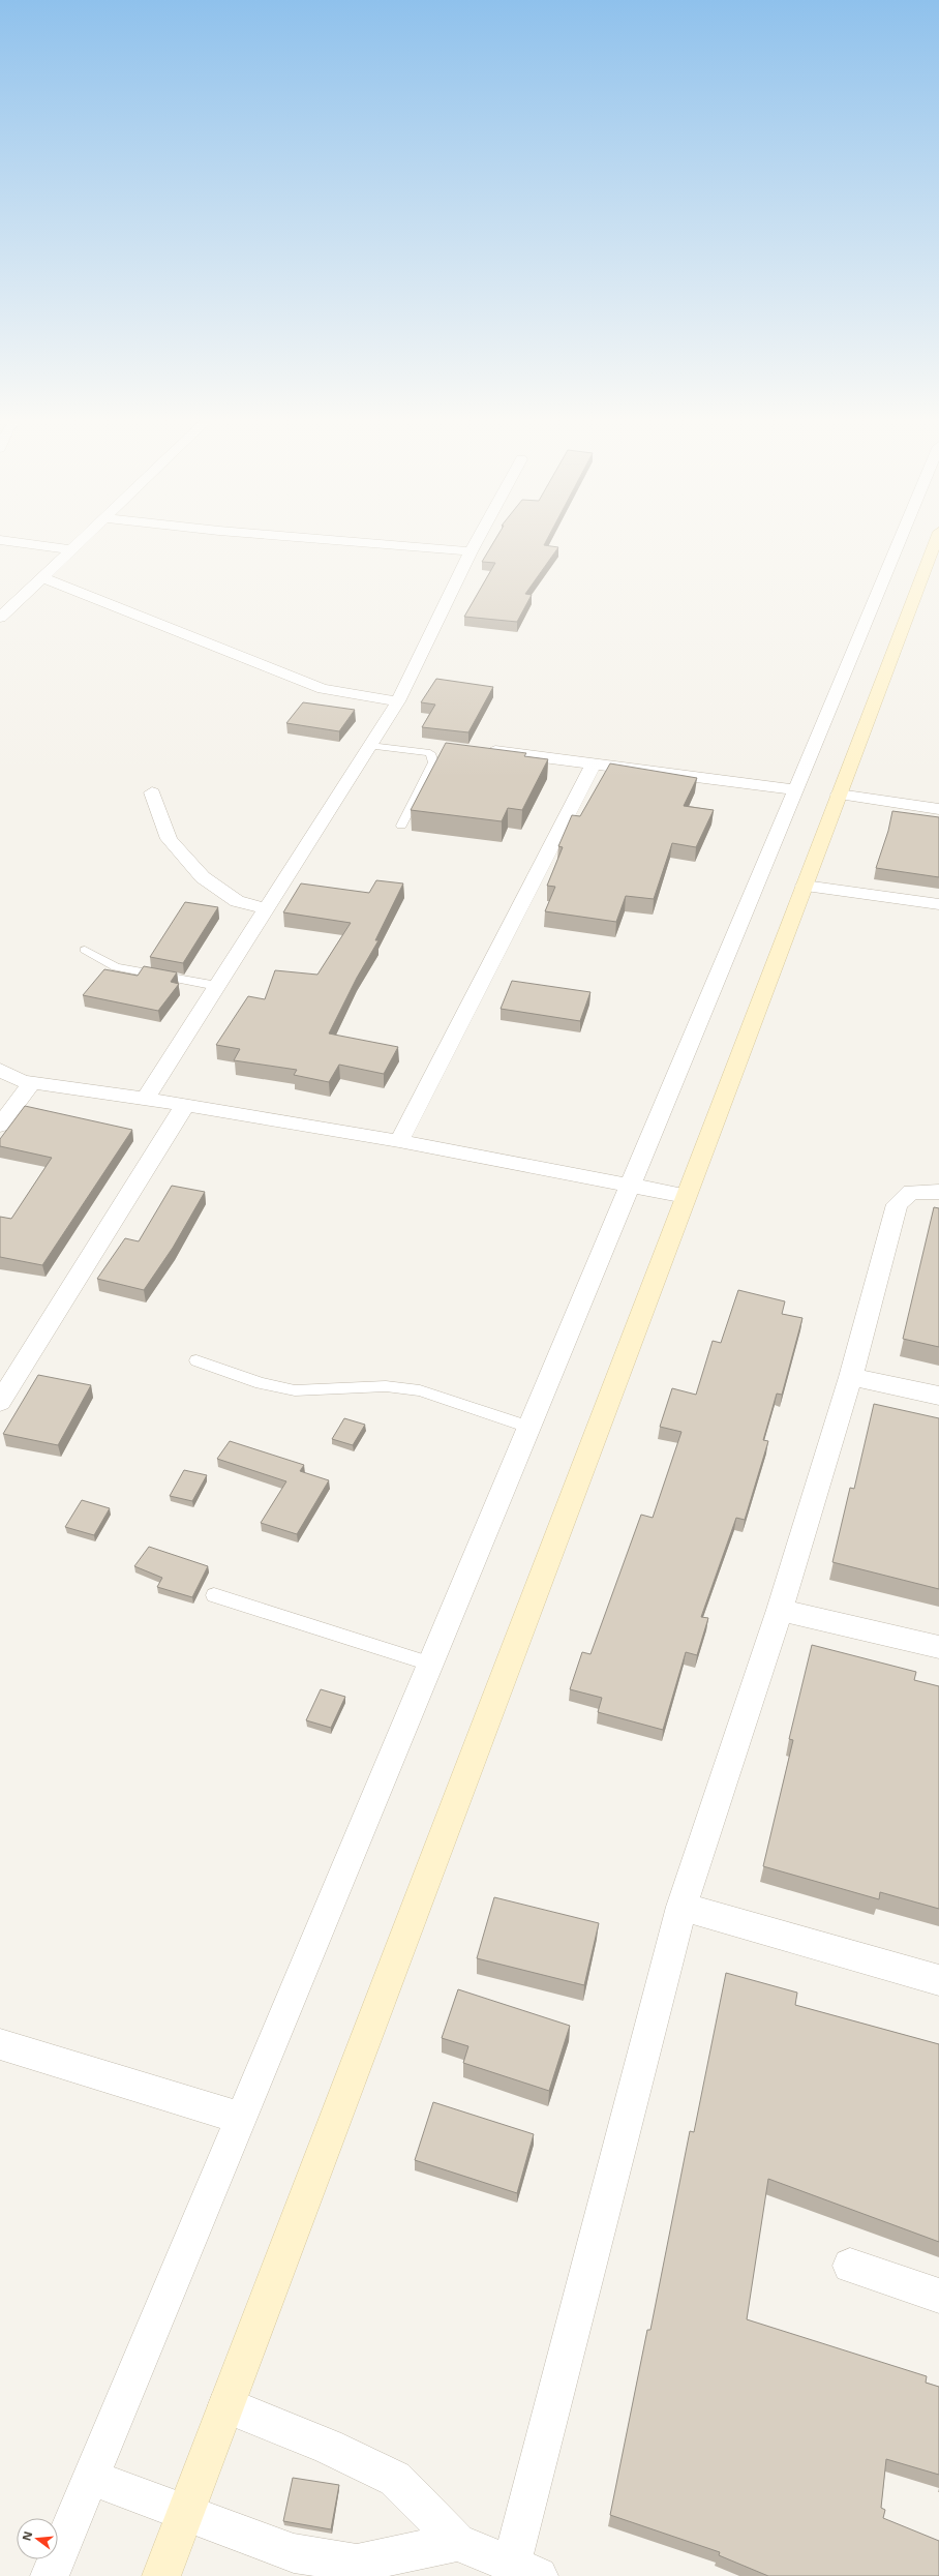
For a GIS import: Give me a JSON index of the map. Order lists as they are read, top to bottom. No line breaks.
{"north":"left"}
